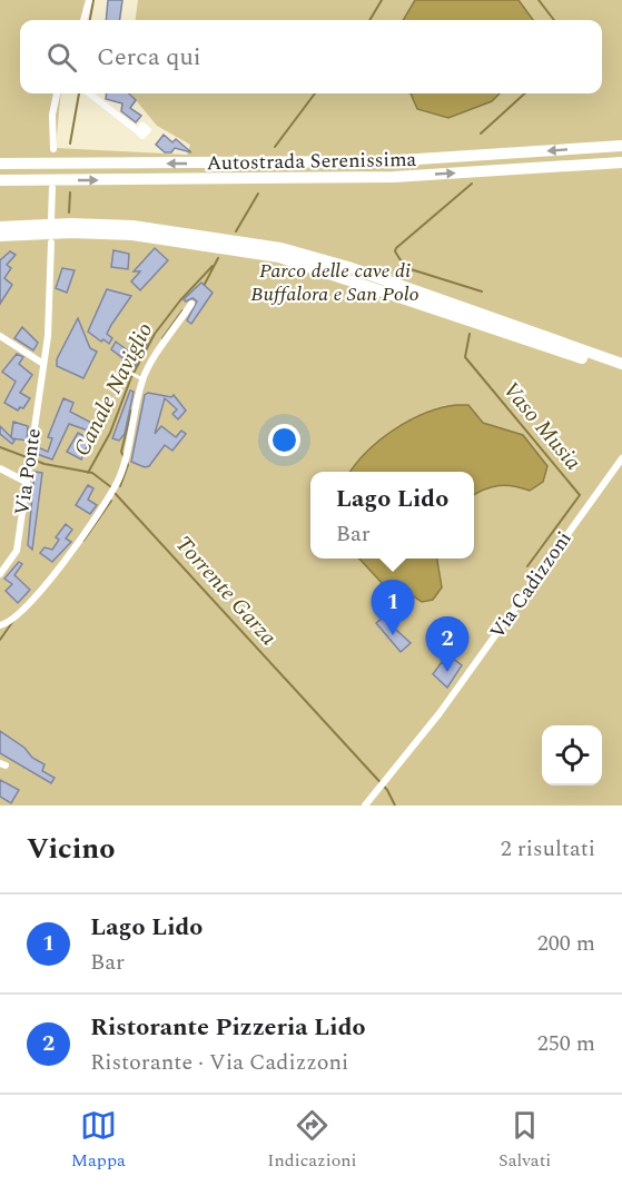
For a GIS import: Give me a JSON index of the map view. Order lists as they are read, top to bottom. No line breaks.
{"streets":{"highway":["Autostrada Serenissima"],"street":["Via Ponte","Via Cadizzoni"]},"water":["Canale Naviglio","Vaso Musia","Torrente Garza"],"parks":["Parco delle cave di Buffalora e San Polo"],"page":{"search":"Cerca qui","popup":["Lago Lido","Bar"],"pins":["1","2"],"heading":["Vicino","2 risultati"],"list":[{"mark":"1","name":"Lago Lido","note":"Bar","value":"200 m"},{"mark":"2","name":"Ristorante Pizzeria Lido","note":"Ristorante · Via Cadizzoni","value":"250 m"}],"nav":["Mappa","Indicazioni","Salvati"]}}
